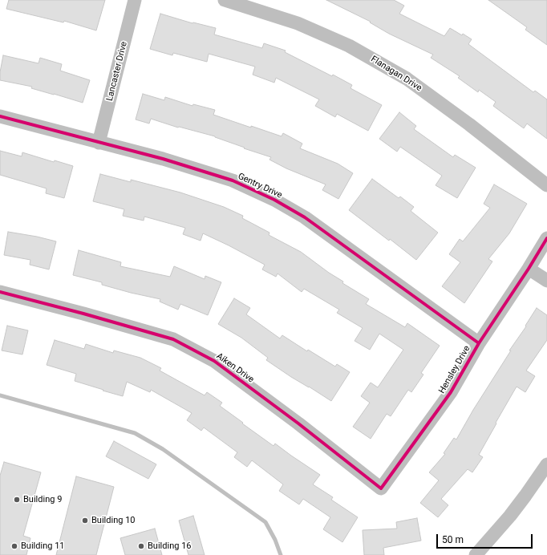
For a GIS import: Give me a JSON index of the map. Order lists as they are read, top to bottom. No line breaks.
{"streets":{"street":["Lancaster Drive","Flanagan Drive","Gentry Drive","Aiken Drive","Hensley Drive"]},"crossings":[["Lancaster Drive","Gentry Drive"],["Gentry Drive","Hensley Drive"],["Aiken Drive","Hensley Drive"]],"places":["Building 9","Building 10","Building 11","Building 16"],"scale_bar":"50 m"}
